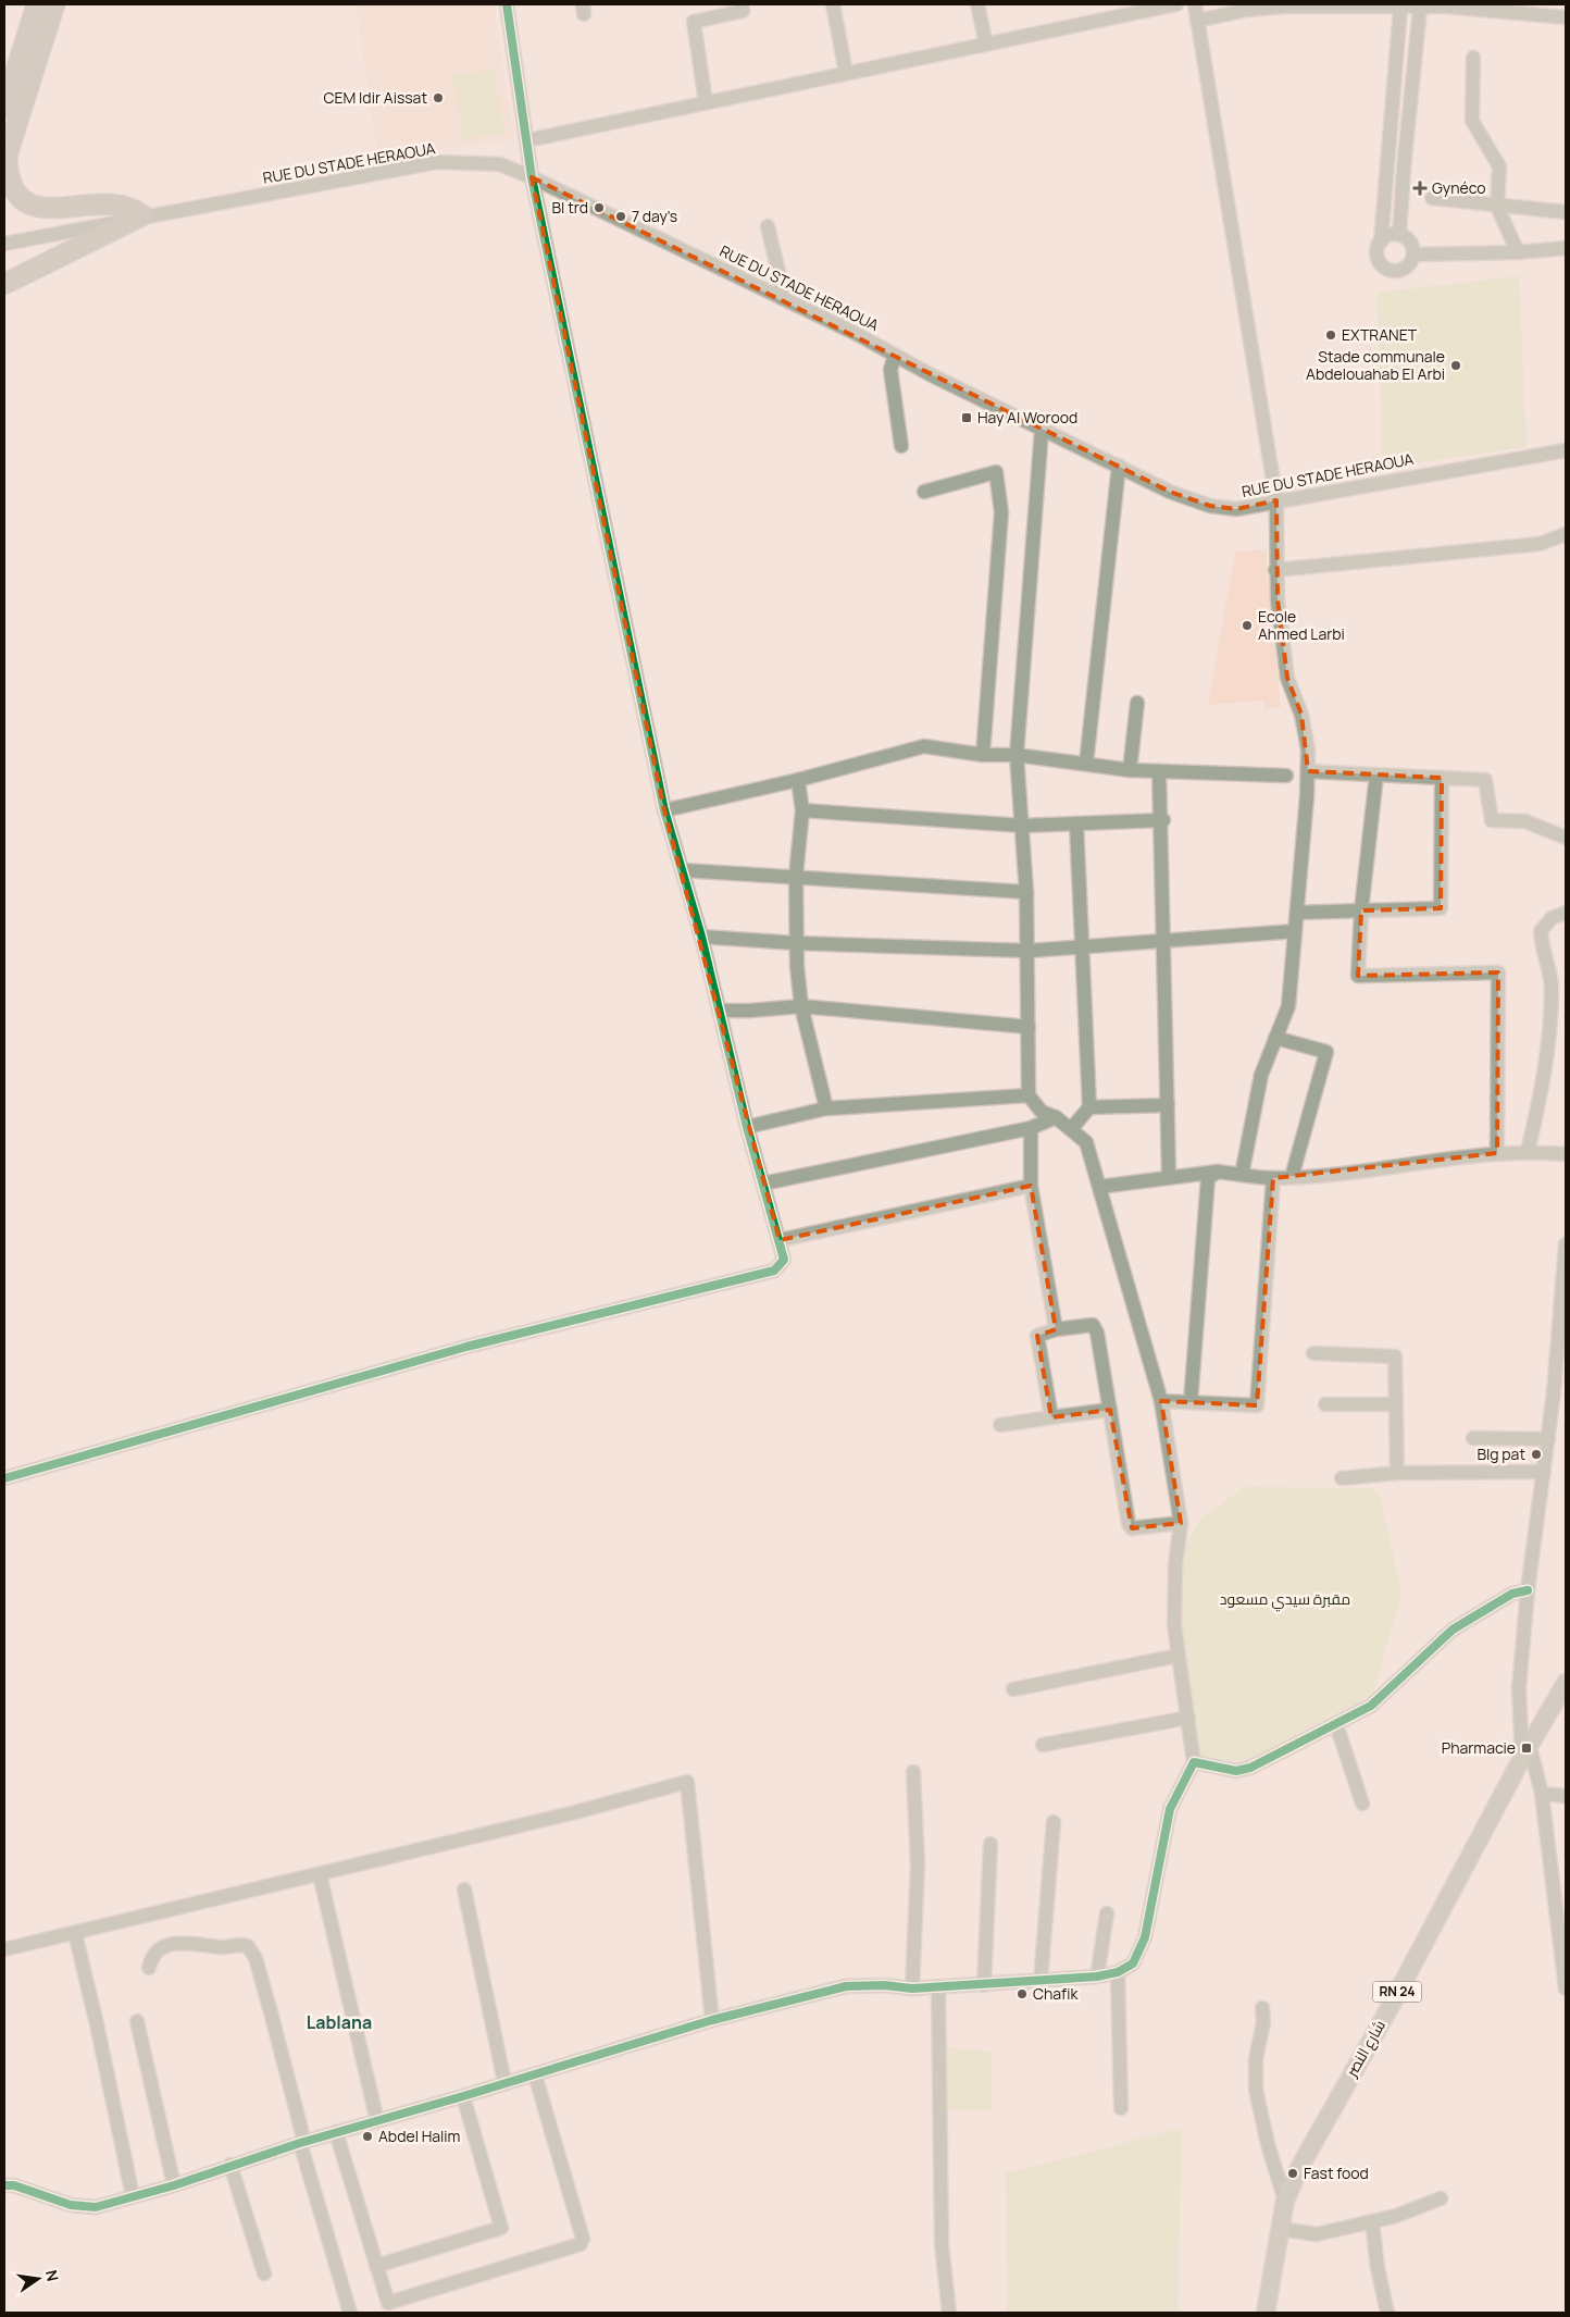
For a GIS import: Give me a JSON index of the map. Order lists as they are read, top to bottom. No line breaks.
{"streets":{"main road":["RN 24","شارع النصر"],"street":["RUE DU STADE HERAOUA"]},"districts":["Lablana"],"parks":["مقبرة سيدي مسعود"],"places":{"other":["CEM Idir Aissat","Bl trd","7 day's","EXTRANET","Stade communale Abdelouahab El Arbi","Ecole Ahmed Larbi","Blg pat","Chafik","Abdel Halim","Fast food"],"health":["Gynéco"],"transit":["Hay Al Worood","Pharmacie"]},"north":"right"}
